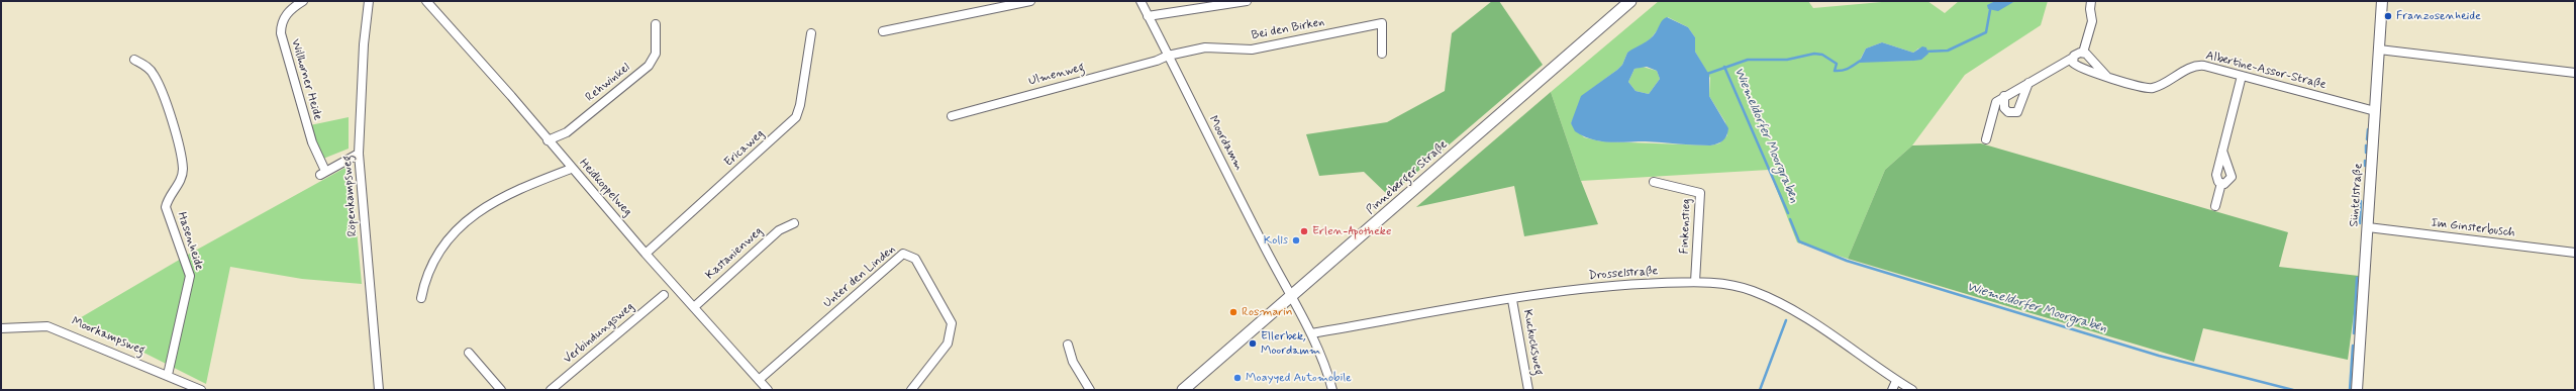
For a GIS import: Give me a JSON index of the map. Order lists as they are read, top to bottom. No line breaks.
{"streets":{"main road":["Pinneberger Straße"],"street":["Bei den Birken","Albertine-Assor-Straße","Ulmenweg","Willhorner Heide","Rehwinkel","Moordamm","Ericaweg","Heidkoppelweg","Süntelstraße","Röpenkampsweg","Finkenstieg","Im Ginsterbusch","Hasenheide","Kastanienweg","Drosselstraße","Unter den Linden","Verbindungsweg","Moorkampsweg","Kuckucksweg"]},"crossings":[["Bei den Birken","Ulmenweg"],["Bei den Birken","Moordamm"],["Albertine-Assor-Straße","Süntelstraße"],["Ulmenweg","Moordamm"],["Willhorner Heide","Röpenkampsweg"],["Rehwinkel","Heidkoppelweg"],["Moordamm","Pinneberger Straße"],["Moordamm","Drosselstraße"],["Ericaweg","Heidkoppelweg"],["Heidkoppelweg","Kastanienweg"],["Heidkoppelweg","Unter den Linden"],["Süntelstraße","Im Ginsterbusch"],["Finkenstieg","Drosselstraße"],["Hasenheide","Moorkampsweg"],["Drosselstraße","Kuckucksweg"]],"water":["Wiemeldorfer Moorgraben"],"places":["Franzosenheide","Erlen-Apotheke","Kolls","Rosmarin","Ellerbek, Moordamm","Moayyed Automobile"]}
